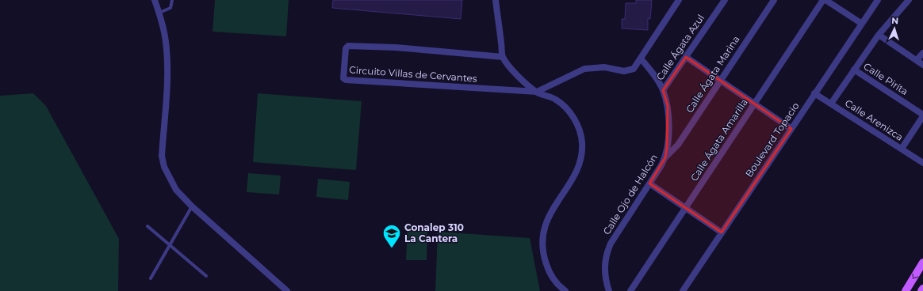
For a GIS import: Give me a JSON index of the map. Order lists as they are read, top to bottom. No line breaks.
{"streets":{"street":["Calle Ágata Azul","Circuito Villas de Cervantes","Calle Ágata Marina","Calle Pirita","Calle Arenizca","Calle Ágata Amarilla","Boulevard Topacio","Calle Ojo de Halcón"]},"crossings":[["Calle Ágata Azul","Calle Ojo de Halcón"],["Calle Ágata Marina","Calle Ojo de Halcón"],["Calle Arenizca","Boulevard Topacio"]],"places":{"school or university":["Conalep 310 La Cantera"]},"north":"top"}
